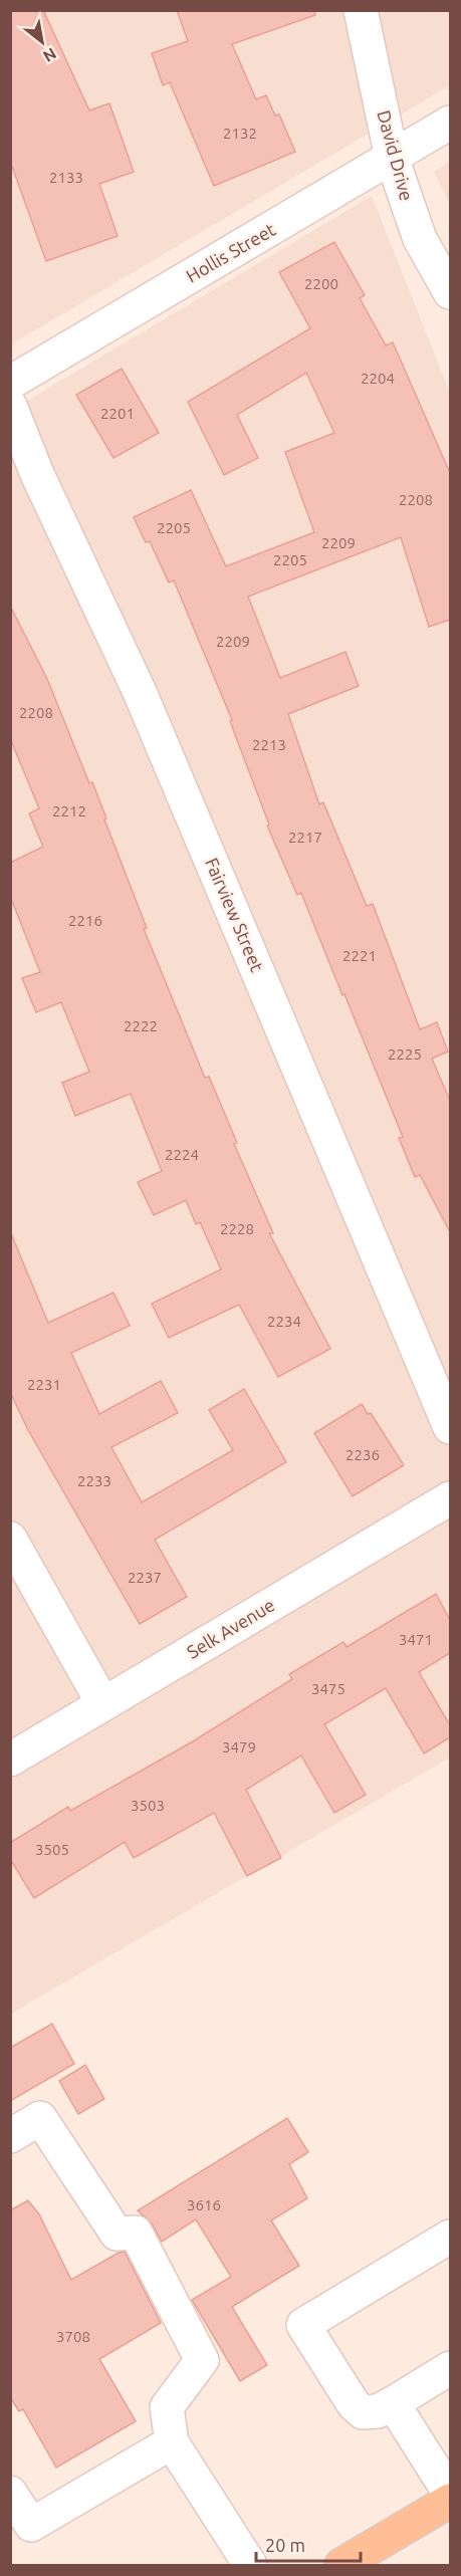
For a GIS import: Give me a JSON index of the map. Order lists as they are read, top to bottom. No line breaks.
{"streets":{"street":["David Drive","Hollis Street","Fairview Street","Selk Avenue"]},"crossings":[["David Drive","Hollis Street"]],"house_numbers":["2132","2133","2200","2204","2201","2208","2205","2209","2205","2209","2208","2213","2212","2217","2216","2221","2222","2225","2224","2228","2234","2231","2236","2233","2237","3471","3475","3479","3503","3505","3616","3708"],"scale_bar":"20 m","north":"bottom right"}
